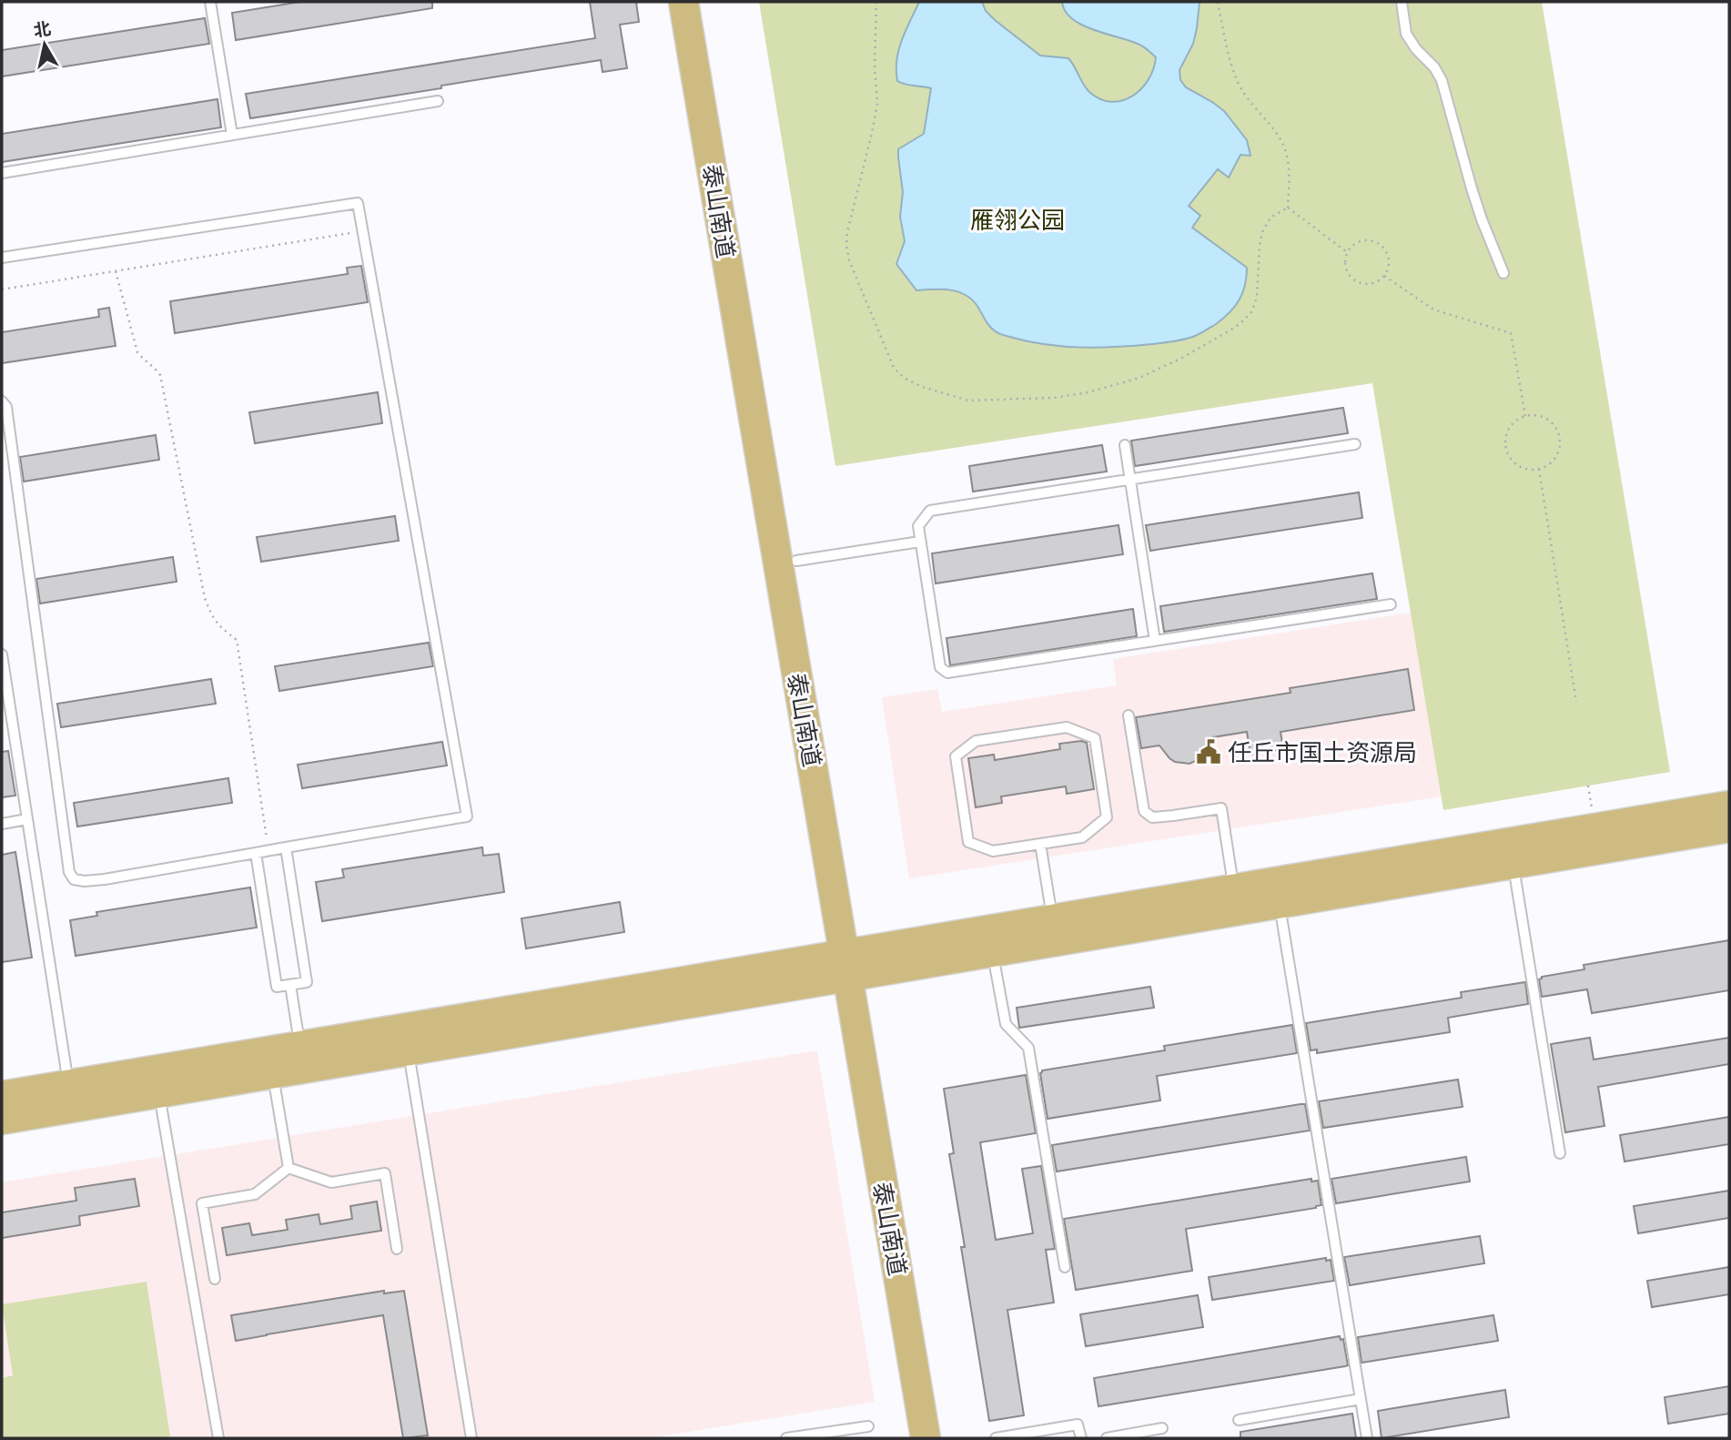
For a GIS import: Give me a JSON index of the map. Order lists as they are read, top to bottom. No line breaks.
{"streets":{"main road":["泰山南道"]},"parks":["雁翎公园"],"places":{"public building":["任丘市国土资源局"]},"north":"top"}
